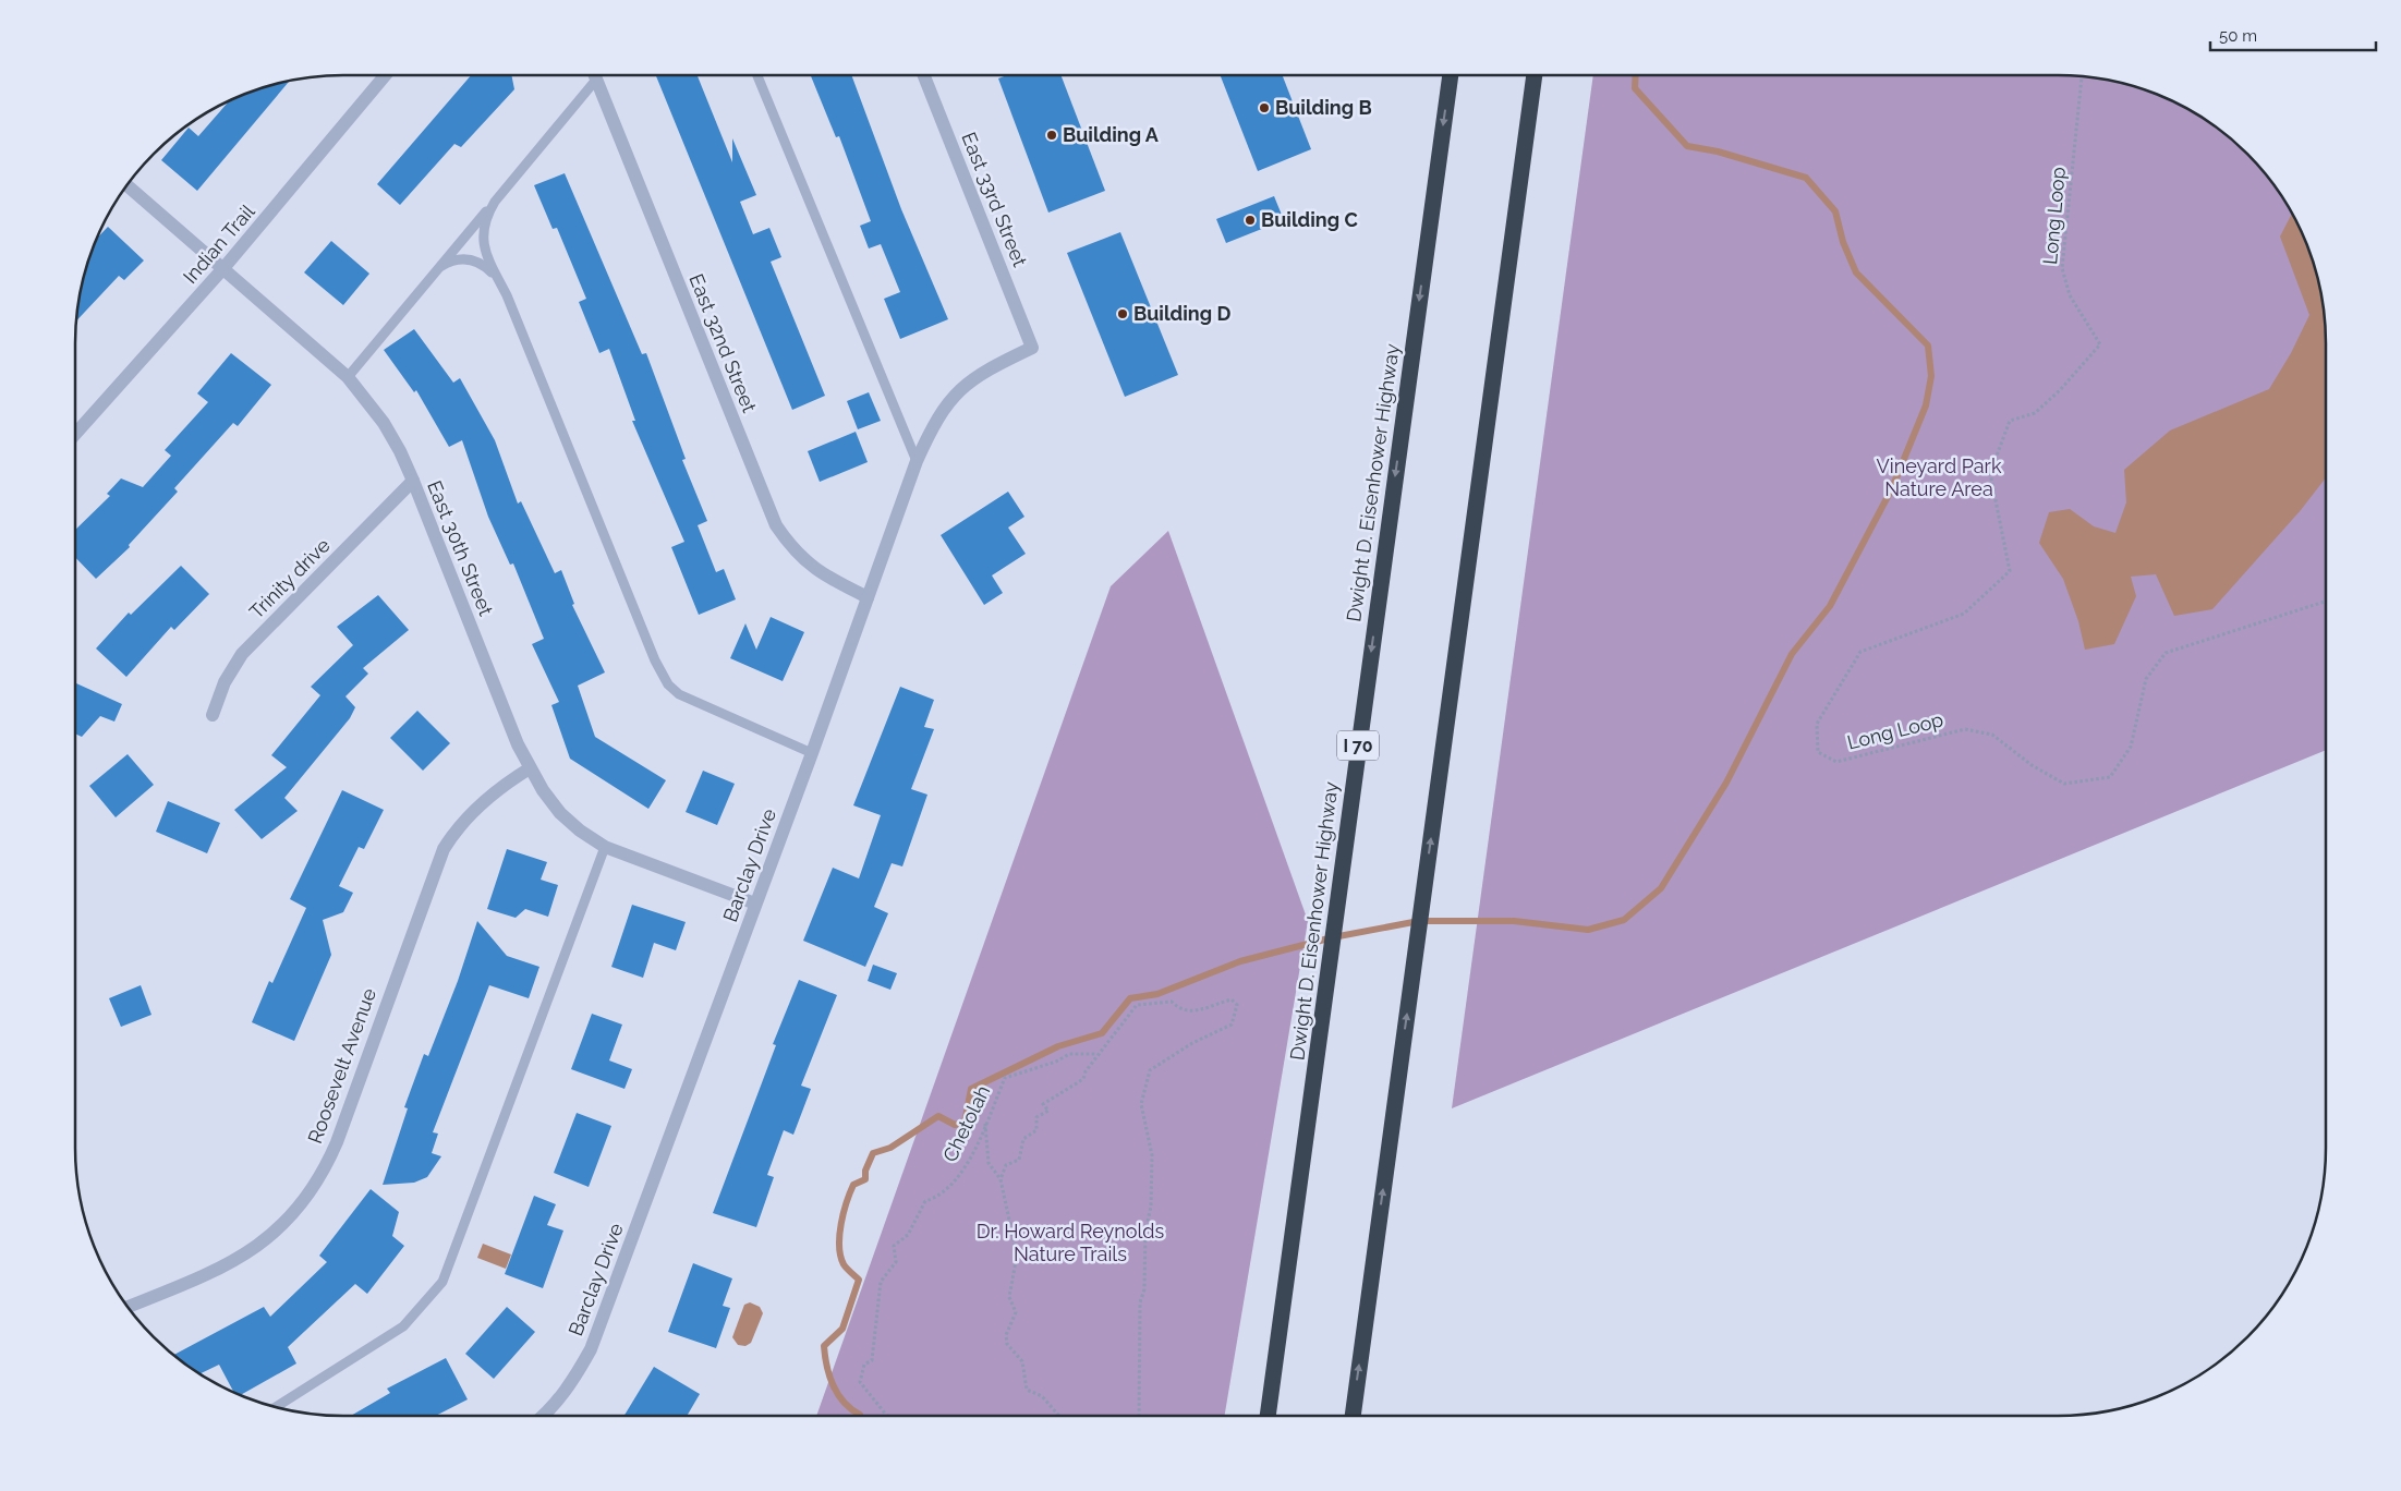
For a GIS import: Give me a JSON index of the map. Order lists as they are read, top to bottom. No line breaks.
{"streets":{"highway":["Dwight D. Eisenhower Highway","I 70"],"street":["East 33rd Street","Indian Trail","East 32nd Street","East 30th Street","Trinity drive","Barclay Drive","Roosevelt Avenue"],"path":["Long Loop","Chetolah"]},"crossings":[["East 33rd Street","Barclay Drive"],["Indian Trail","East 30th Street"],["East 32nd Street","Barclay Drive"],["East 30th Street","Trinity drive"],["East 30th Street","Barclay Drive"],["East 30th Street","Roosevelt Avenue"]],"parks":["Vineyard Park Nature Area","Dr. Howard Reynolds Nature Trails"],"places":["Building B","Building A","Building C","Building D"],"scale_bar":"50 m"}
